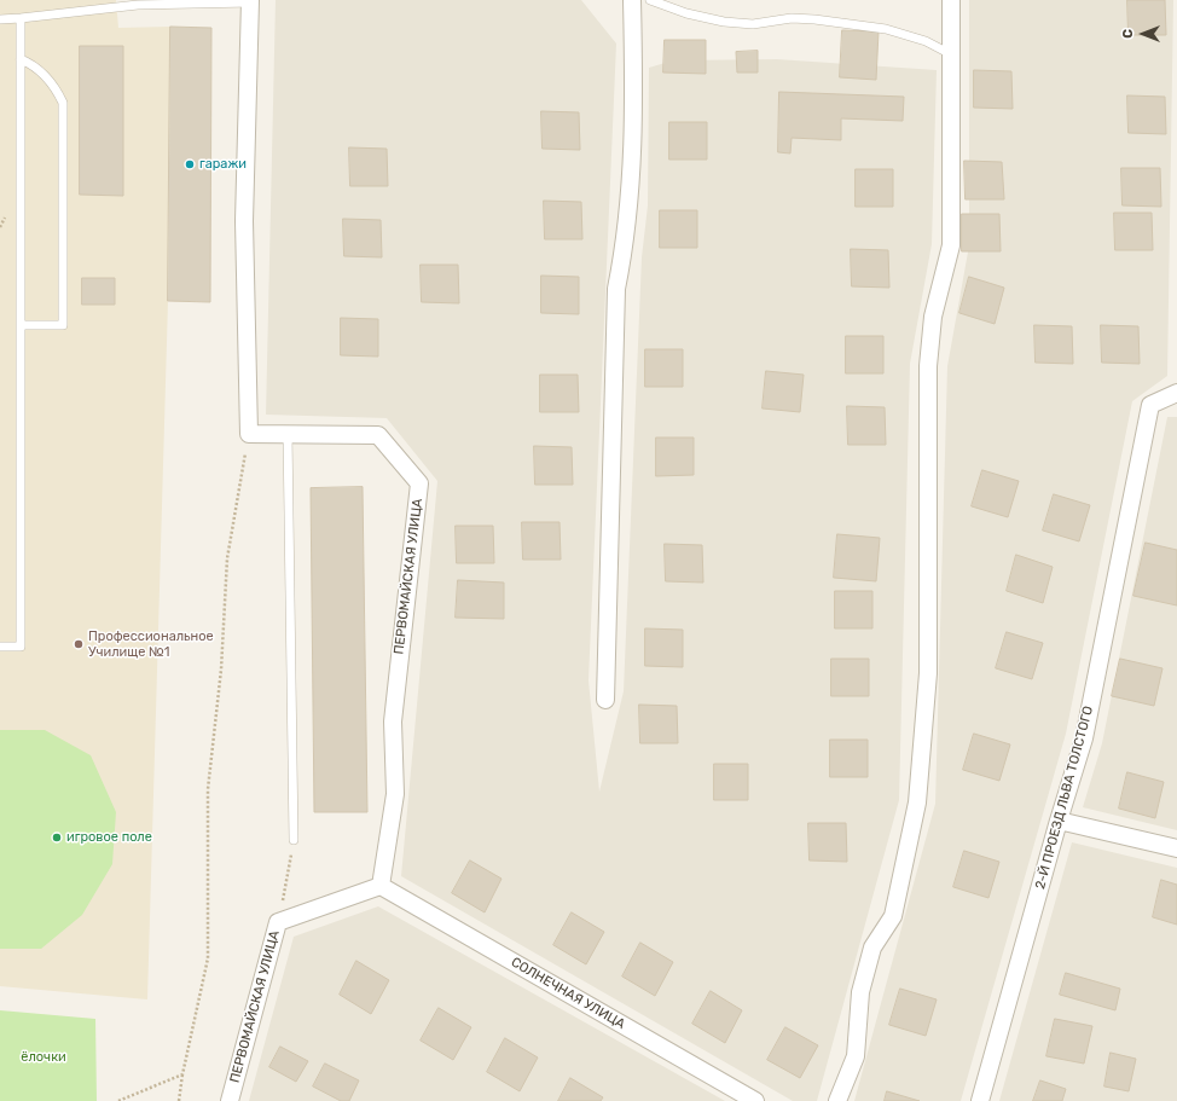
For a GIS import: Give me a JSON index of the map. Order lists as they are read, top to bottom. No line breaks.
{"streets":{"street":["ПЕРВОМАЙСКАЯ УЛИЦА","2-Й ПРОЕЗД ЛЬВА ТОЛСТОГО","СОЛНЕЧНАЯ УЛИЦА"]},"crossings":[["ПЕРВОМАЙСКАЯ УЛИЦА","СОЛНЕЧНАЯ УЛИЦА"]],"parks":["ёлочки"],"places":["гаражи","Профессиональное Училище №1","игровое поле"],"north":"left"}
